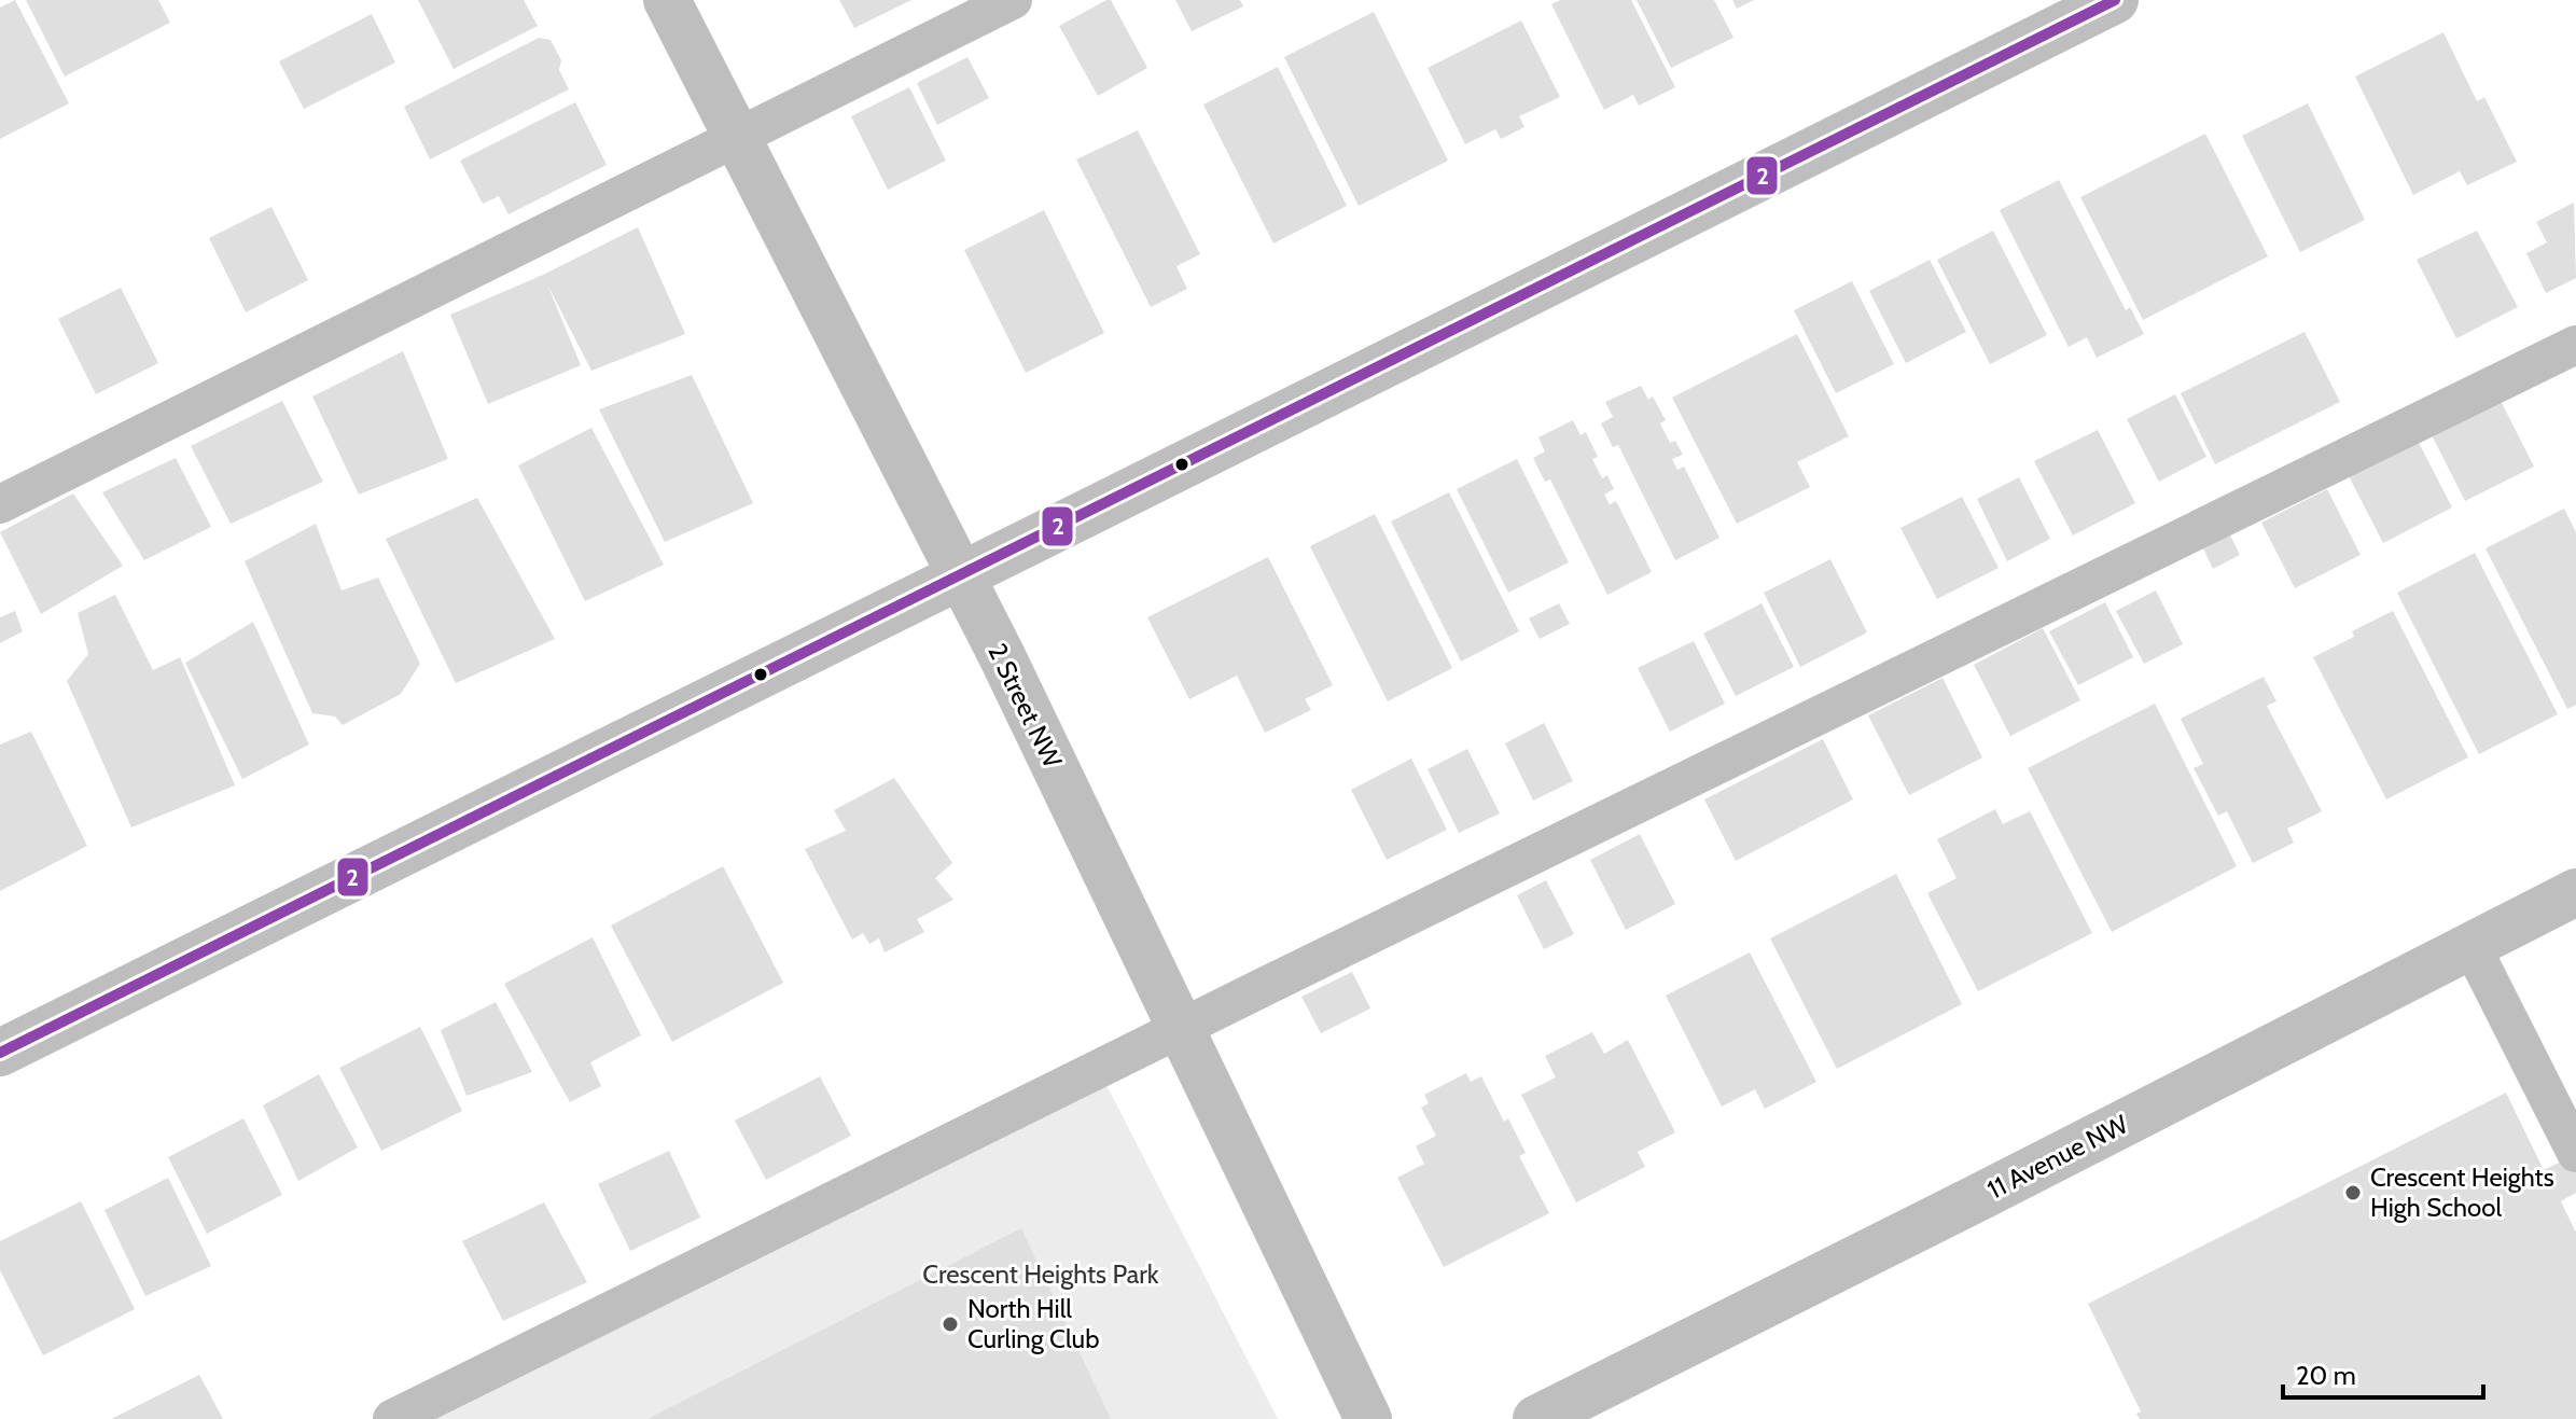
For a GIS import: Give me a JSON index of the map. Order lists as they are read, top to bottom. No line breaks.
{"streets":{"street":["2 Street NW","11 Avenue NW"]},"parks":["Crescent Heights Park"],"places":["Crescent Heights High School","North Hill Curling Club"],"lines":["transit line 2"],"scale_bar":"20 m"}
